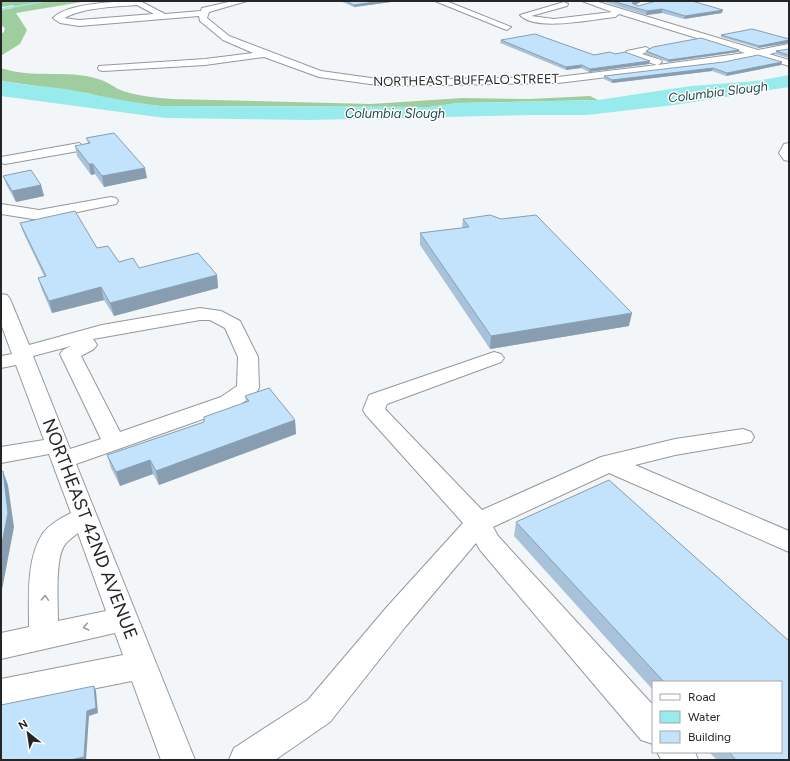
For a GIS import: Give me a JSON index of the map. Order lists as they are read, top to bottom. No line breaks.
{"streets":{"street":["NORTHEAST BUFFALO STREET","NORTHEAST 42ND AVENUE"]},"water":["Columbia Slough"],"legend":["Road","Water","Building"],"north":"top left"}
